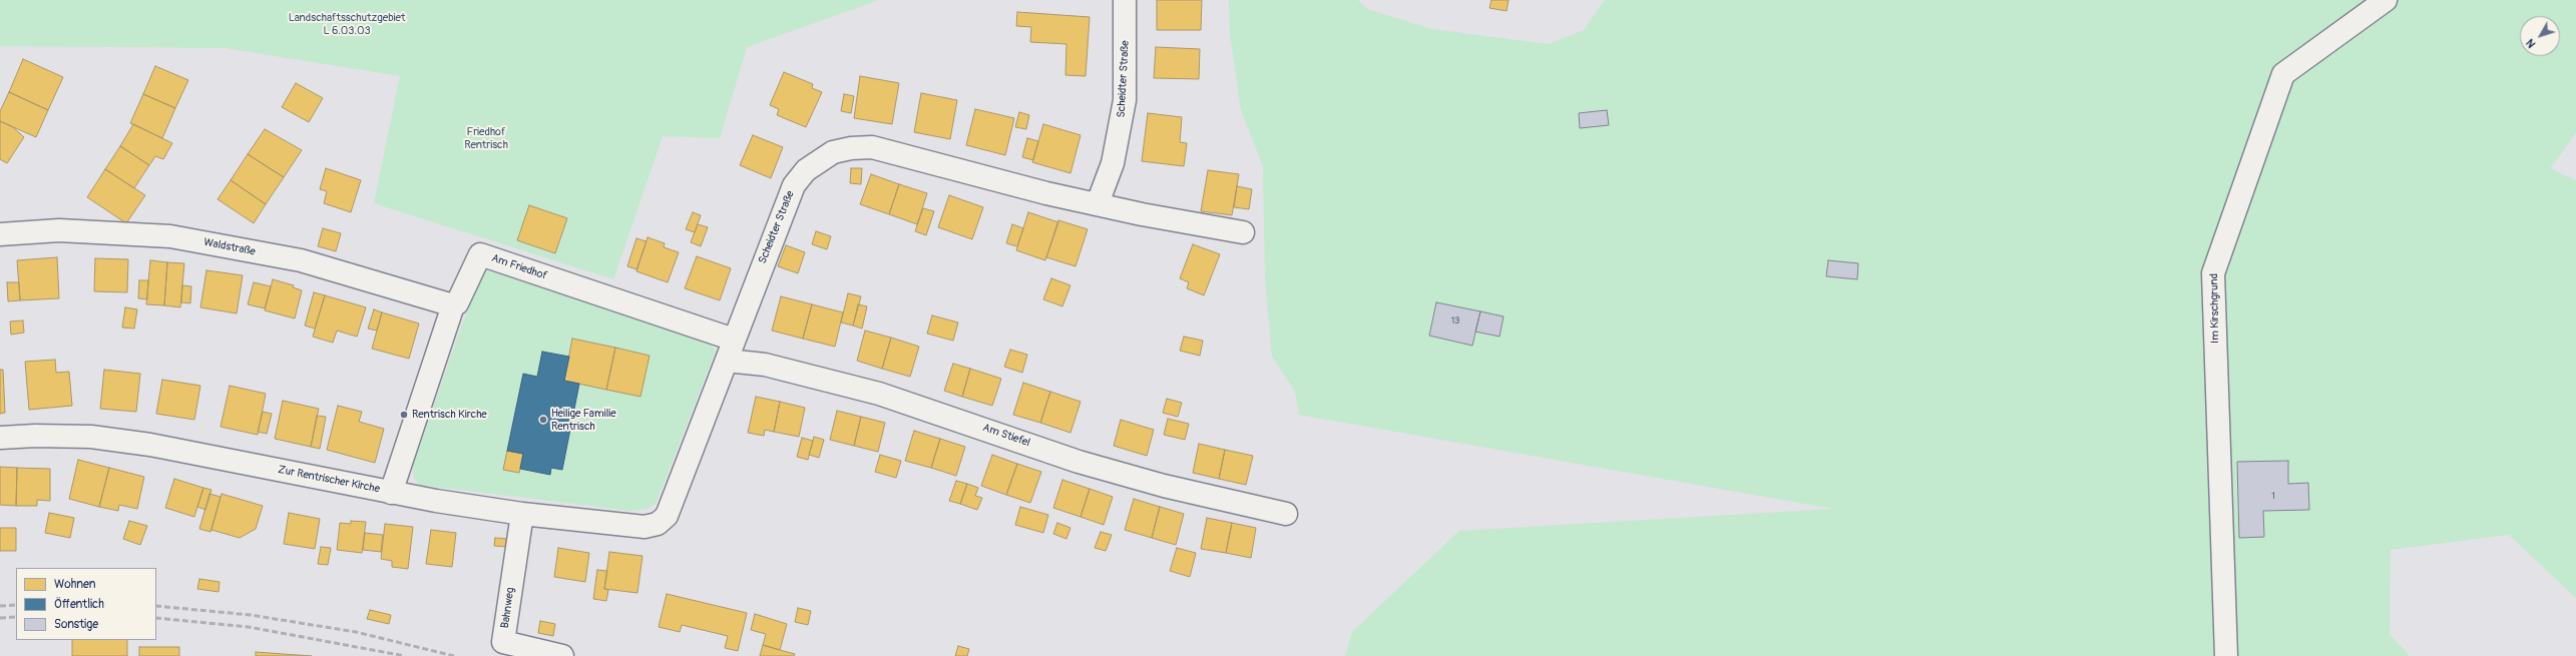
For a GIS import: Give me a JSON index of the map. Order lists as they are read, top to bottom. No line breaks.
{"streets":{"street":["Scheidter Straße","Waldstraße","Am Friedhof","Im Kirschgrund","Am Stiefel","Zur Rentrischer Kirche","Bahnweg"]},"crossings":[["Scheidter Straße","Am Friedhof"],["Scheidter Straße","Am Stiefel"],["Scheidter Straße","Zur Rentrischer Kirche"],["Waldstraße","Am Friedhof"],["Am Friedhof","Zur Rentrischer Kirche"],["Zur Rentrischer Kirche","Bahnweg"]],"parks":["Landschaftsschutzgebiet L 6.03.03","Friedhof Rentrisch"],"places":["Rentrisch Kirche","Heilige Familie Rentrisch"],"house_numbers":["13","1"],"legend":["Wohnen","Öffentlich","Sonstige"],"north":"bottom left"}
